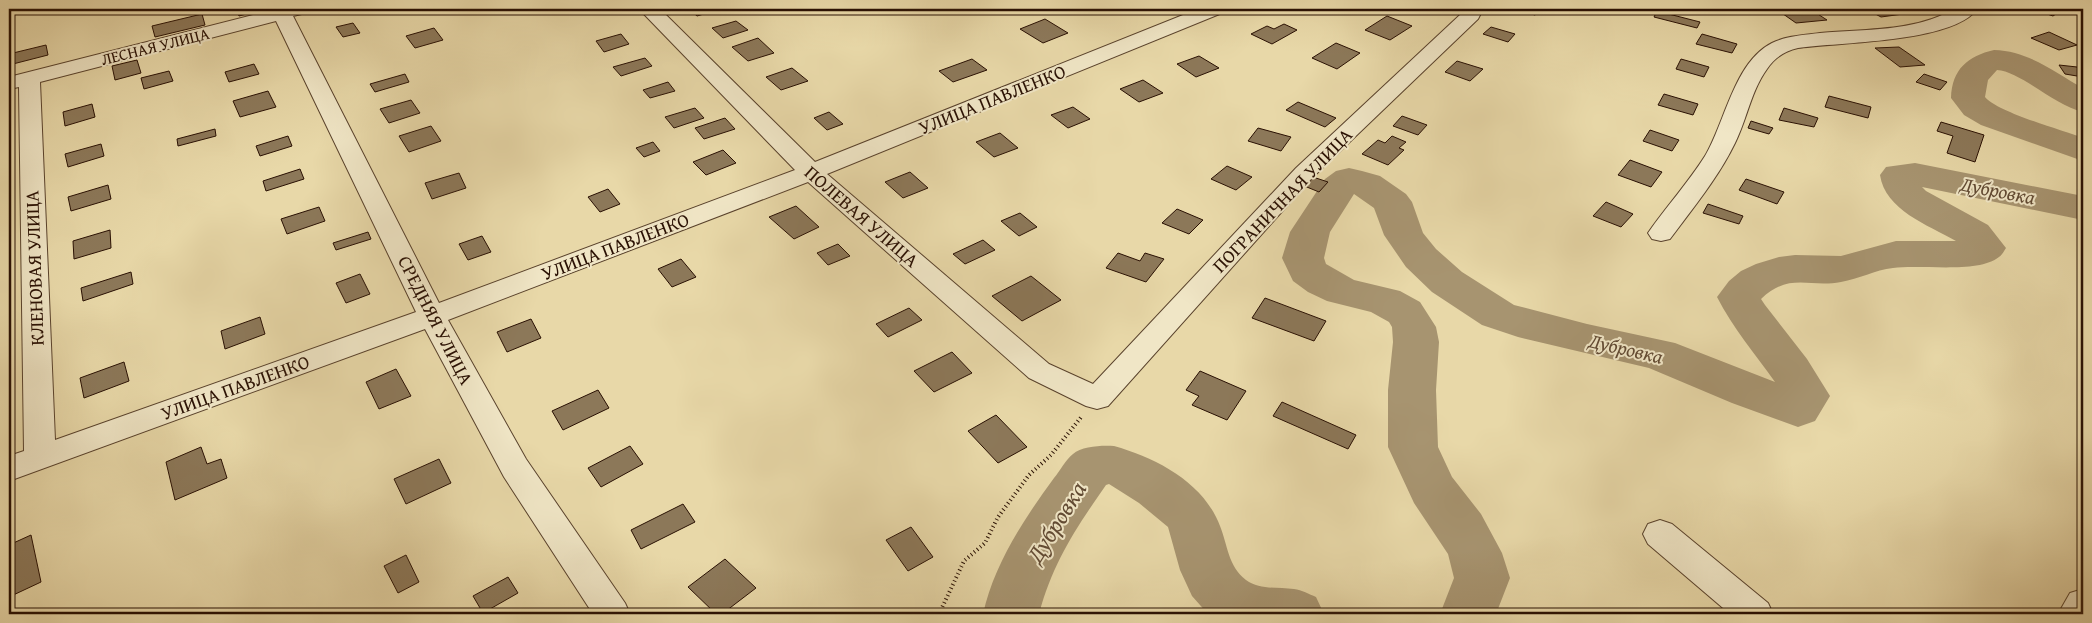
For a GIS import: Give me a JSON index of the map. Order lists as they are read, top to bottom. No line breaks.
{"streets":{"street":["ЛЕСНАЯ УЛИЦА","УЛИЦА ПАВЛЕНКО","ПОГРАНИЧНАЯ УЛИЦА","ПОЛЕВАЯ УЛИЦА","КЛЕНОВАЯ УЛИЦА","СРЕДНЯЯ УЛИЦА"]},"crossings":[["ЛЕСНАЯ УЛИЦА","КЛЕНОВАЯ УЛИЦА"],["ЛЕСНАЯ УЛИЦА","СРЕДНЯЯ УЛИЦА"],["УЛИЦА ПАВЛЕНКО","ПОЛЕВАЯ УЛИЦА"],["УЛИЦА ПАВЛЕНКО","КЛЕНОВАЯ УЛИЦА"],["УЛИЦА ПАВЛЕНКО","СРЕДНЯЯ УЛИЦА"],["ПОГРАНИЧНАЯ УЛИЦА","ПОЛЕВАЯ УЛИЦА"]],"water":["Дубровка"]}
